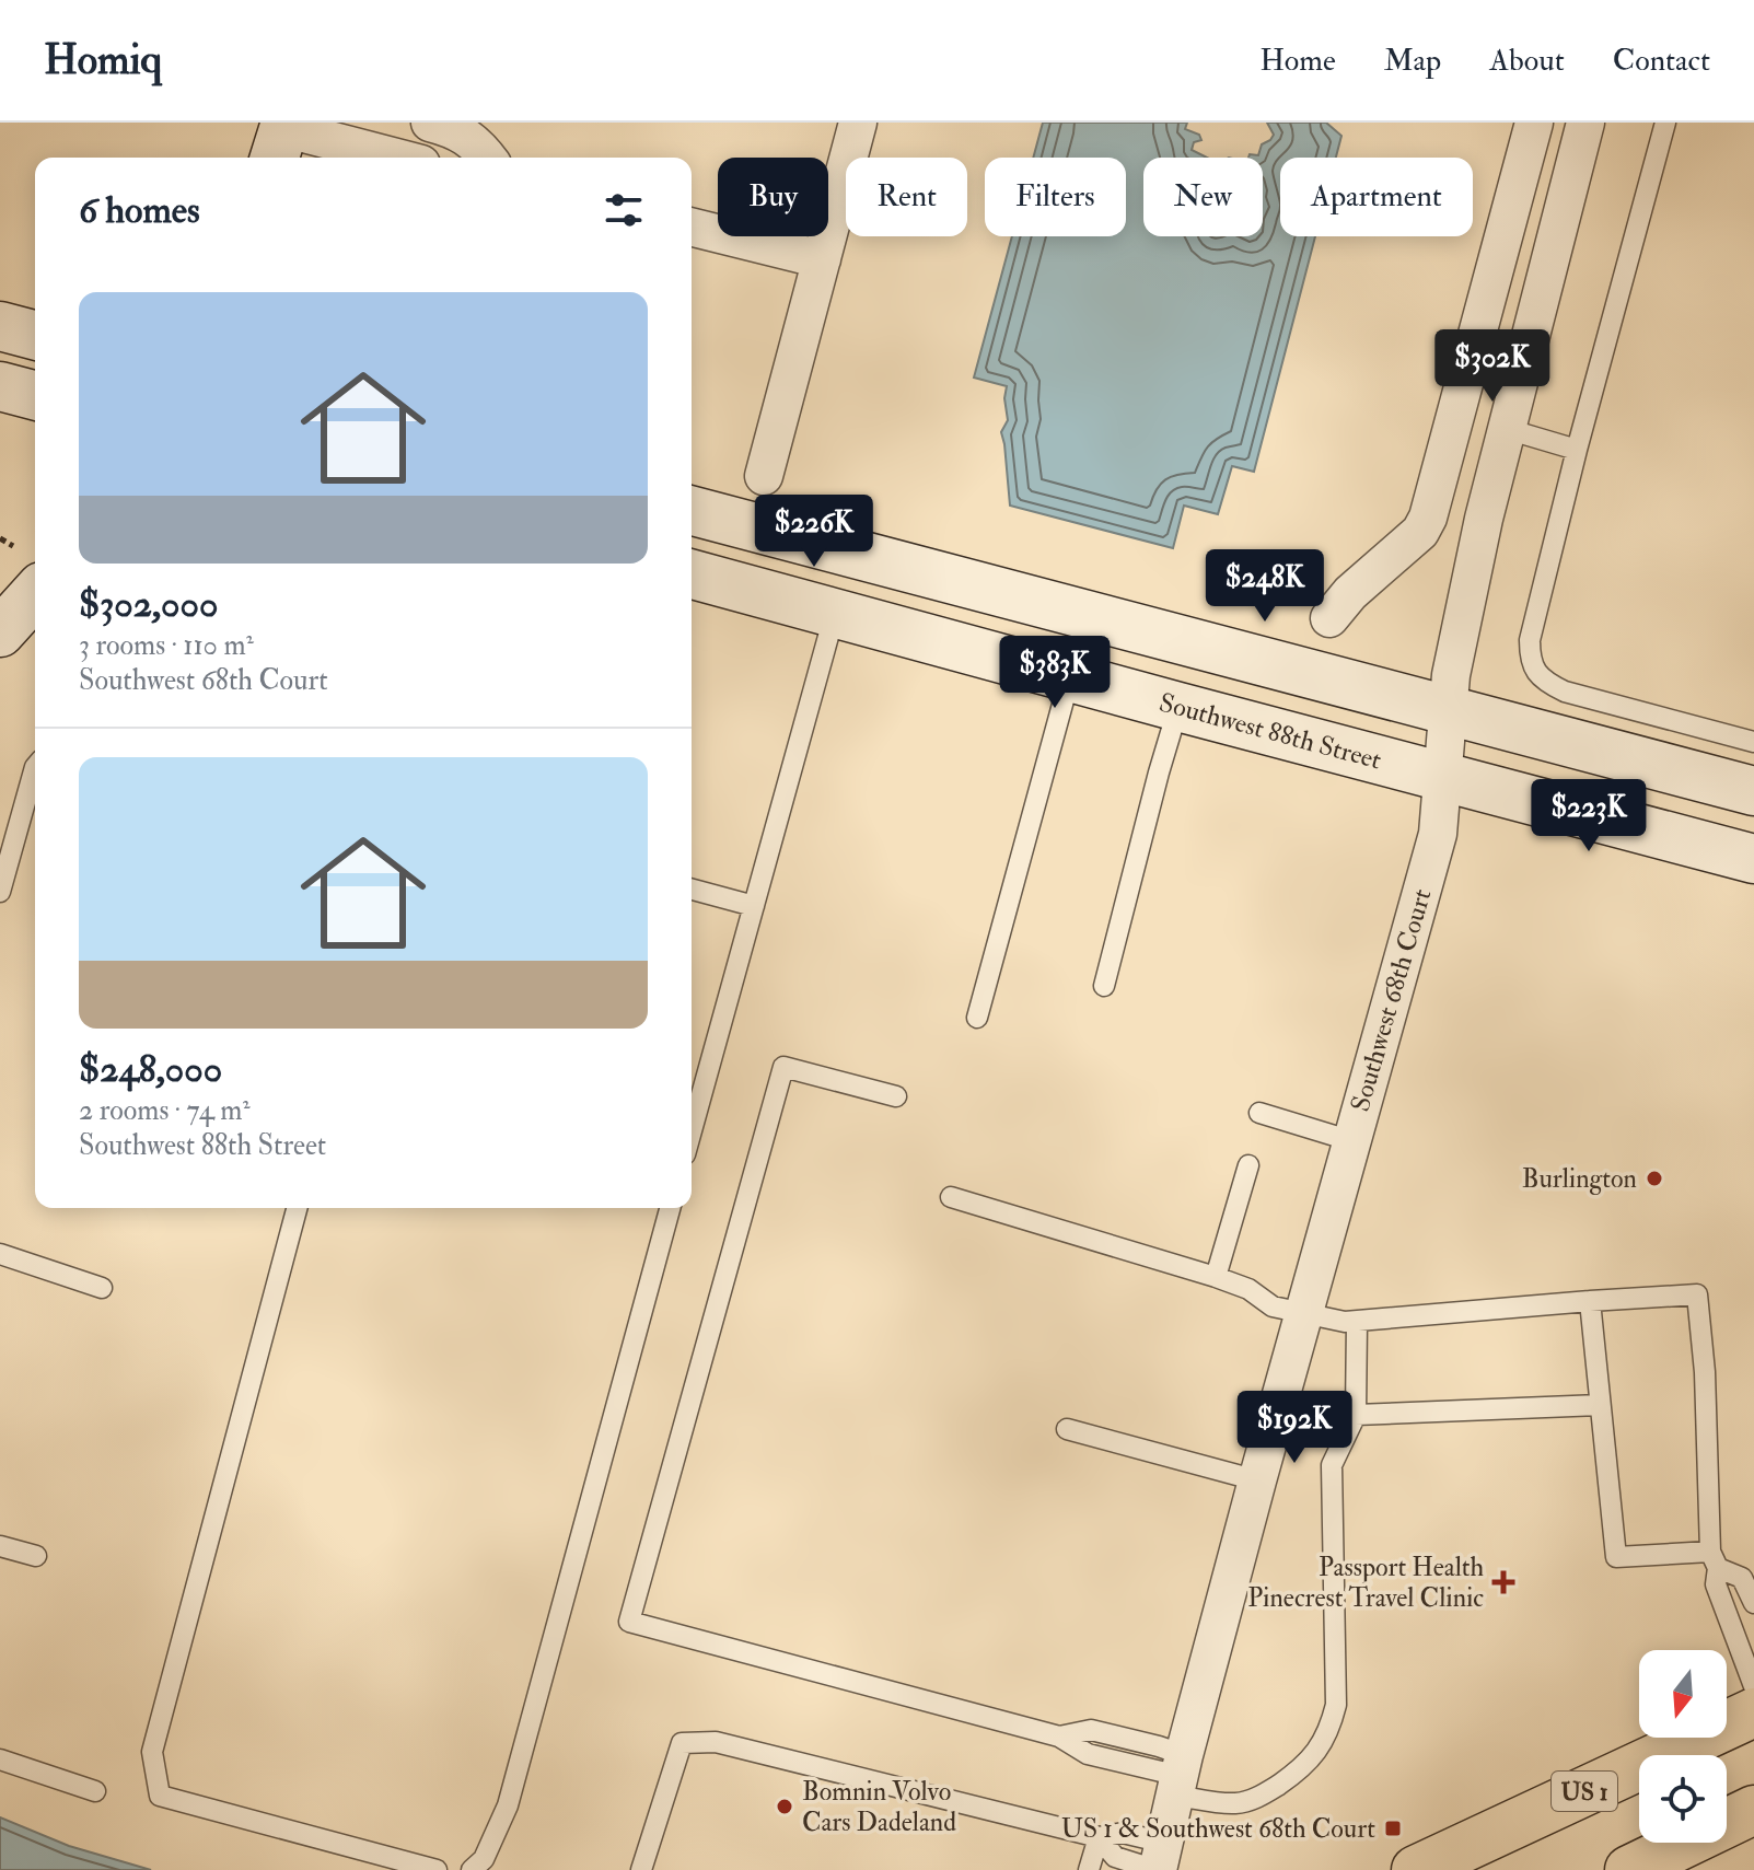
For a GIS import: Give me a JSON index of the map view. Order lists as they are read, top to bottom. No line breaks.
{"streets":{"highway":["US 1"],"street":["Southwest 88th Street","Southwest 68th Court"]},"crossings":[["Southwest 88th Street","Southwest 68th Court"]],"places":{"other":["Burlington","Bomnin Volvo Cars Dadeland"],"health":["Passport Health Pinecrest Travel Clinic"],"transit":["US 1 & Southwest 68th Court"]},"north":"bottom","page":{"header":"Homiq","nav":["Home","Map","About","Contact"],"chip":["Buy","Rent","Filters","New","Apartment"],"heading":"6 homes","list":[{"name":"$302,000","note":"3 rooms · 110 m² · Southwest 68th Court"},{"name":"$248,000","note":"2 rooms · 74 m² · Southwest 88th Street"}],"price":["$302K","$226K","$248K","$383K","$223K","$192K"]}}
